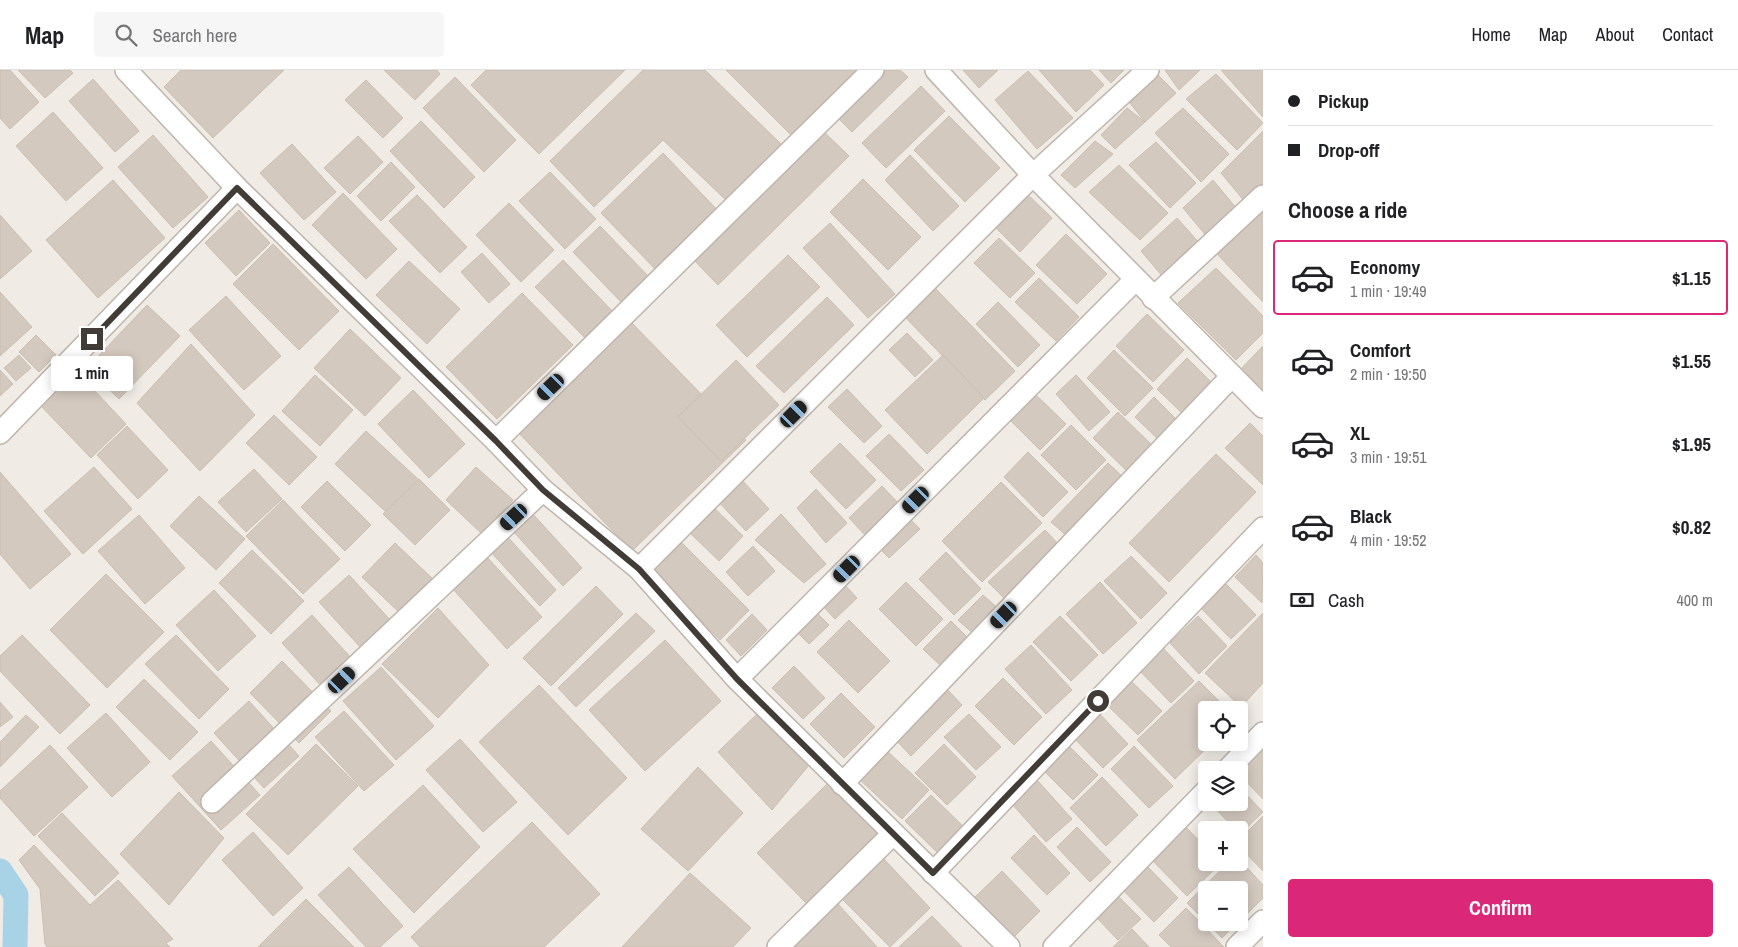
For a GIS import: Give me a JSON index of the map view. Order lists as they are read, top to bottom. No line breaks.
{"page":{"header":"Map","search":"Search here","nav":["Home","Map","About","Contact"],"banner":["Pickup","Drop-off"],"heading":"Choose a ride","list":[{"name":"Economy","note":"1 min · 19:49","value":"$1.15"},{"name":"Comfort","note":"2 min · 19:50","value":"$1.55"},{"name":"XL","note":"3 min · 19:51","value":"$1.95"},{"name":"Black","note":"4 min · 19:52","value":"$0.82"}],"bubble":"1 min","pay":["Cash","400 m"],"map_buttons":["+","−"],"buttons":"Confirm"}}
